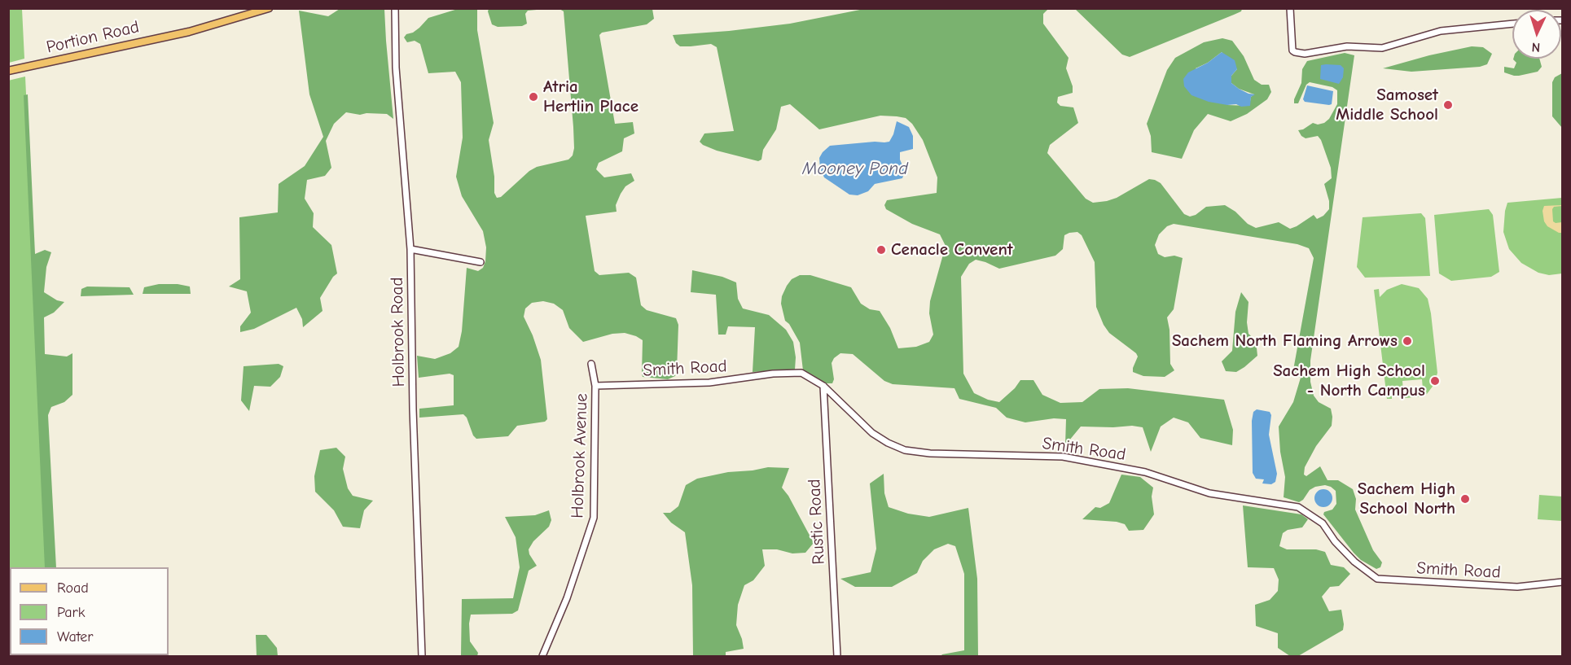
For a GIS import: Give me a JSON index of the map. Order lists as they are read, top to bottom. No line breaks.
{"streets":{"main road":["Portion Road"],"street":["Holbrook Road","Smith Road","Holbrook Avenue","Rustic Road"]},"crossings":[["Smith Road","Holbrook Avenue"],["Smith Road","Rustic Road"]],"water":["Mooney Pond"],"places":["Atria Hertlin Place","Samoset Middle School","Cenacle Convent","Sachem North Flaming Arrows","Sachem High School - North Campus","Sachem High School North"],"legend":["Road","Park","Water"],"north":"bottom"}
